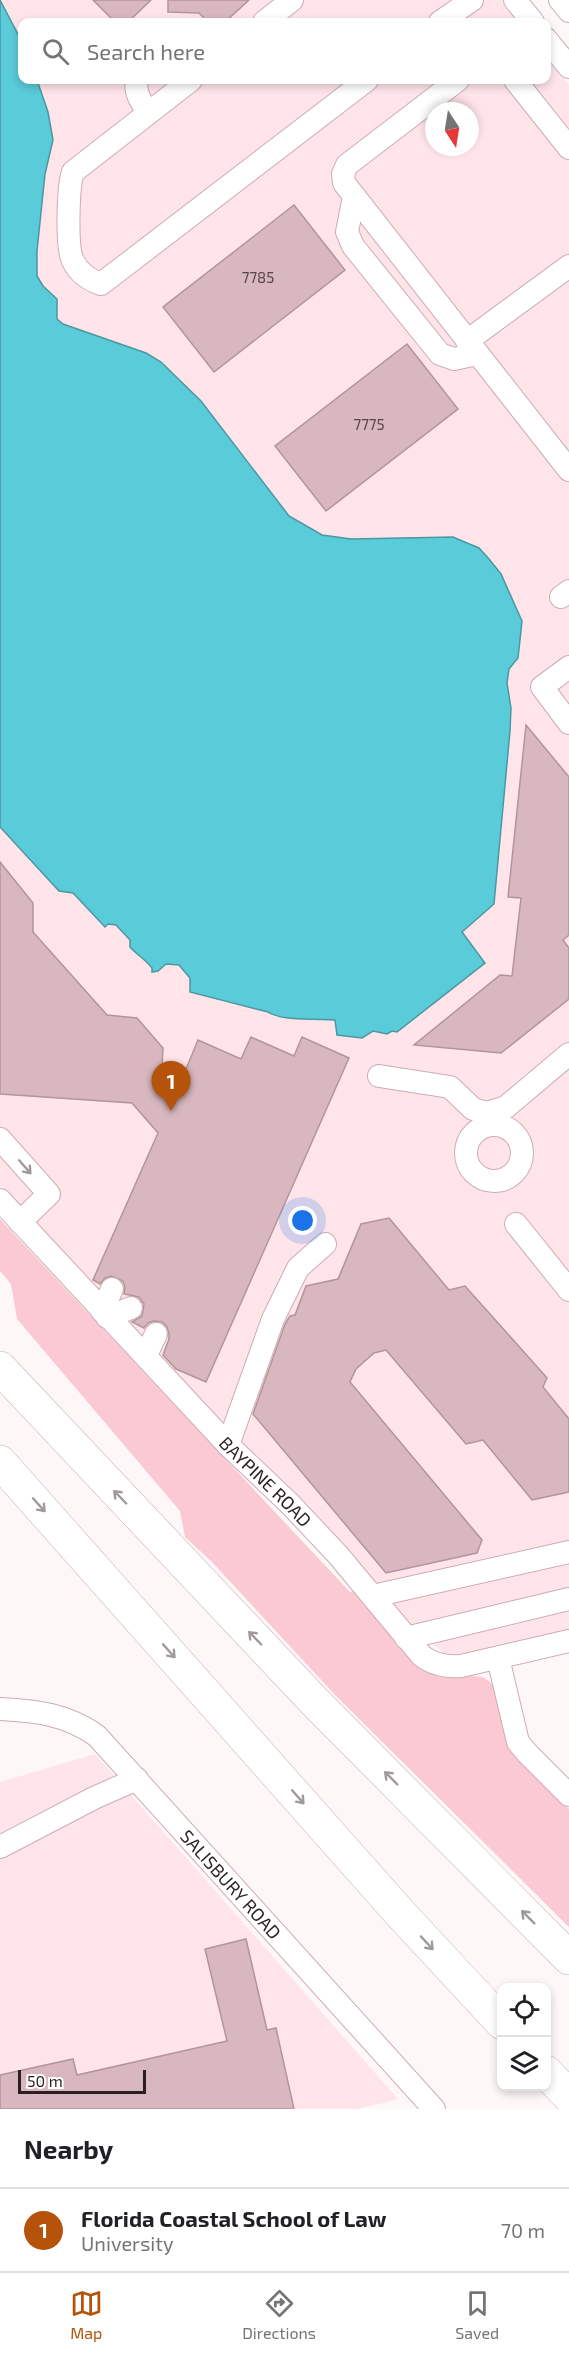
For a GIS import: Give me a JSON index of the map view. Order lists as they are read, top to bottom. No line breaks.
{"streets":{"street":["BAYPINE ROAD","SALISBURY ROAD"]},"house_numbers":["7785","7775"],"scale_bar":"50 m","north":"bottom","page":{"search":"Search here","pins":"1","scale":"50 m","heading":"Nearby","list":[{"mark":"1","name":"Florida Coastal School of Law","note":"University","value":"70 m"}],"nav":["Map","Directions","Saved"]}}
